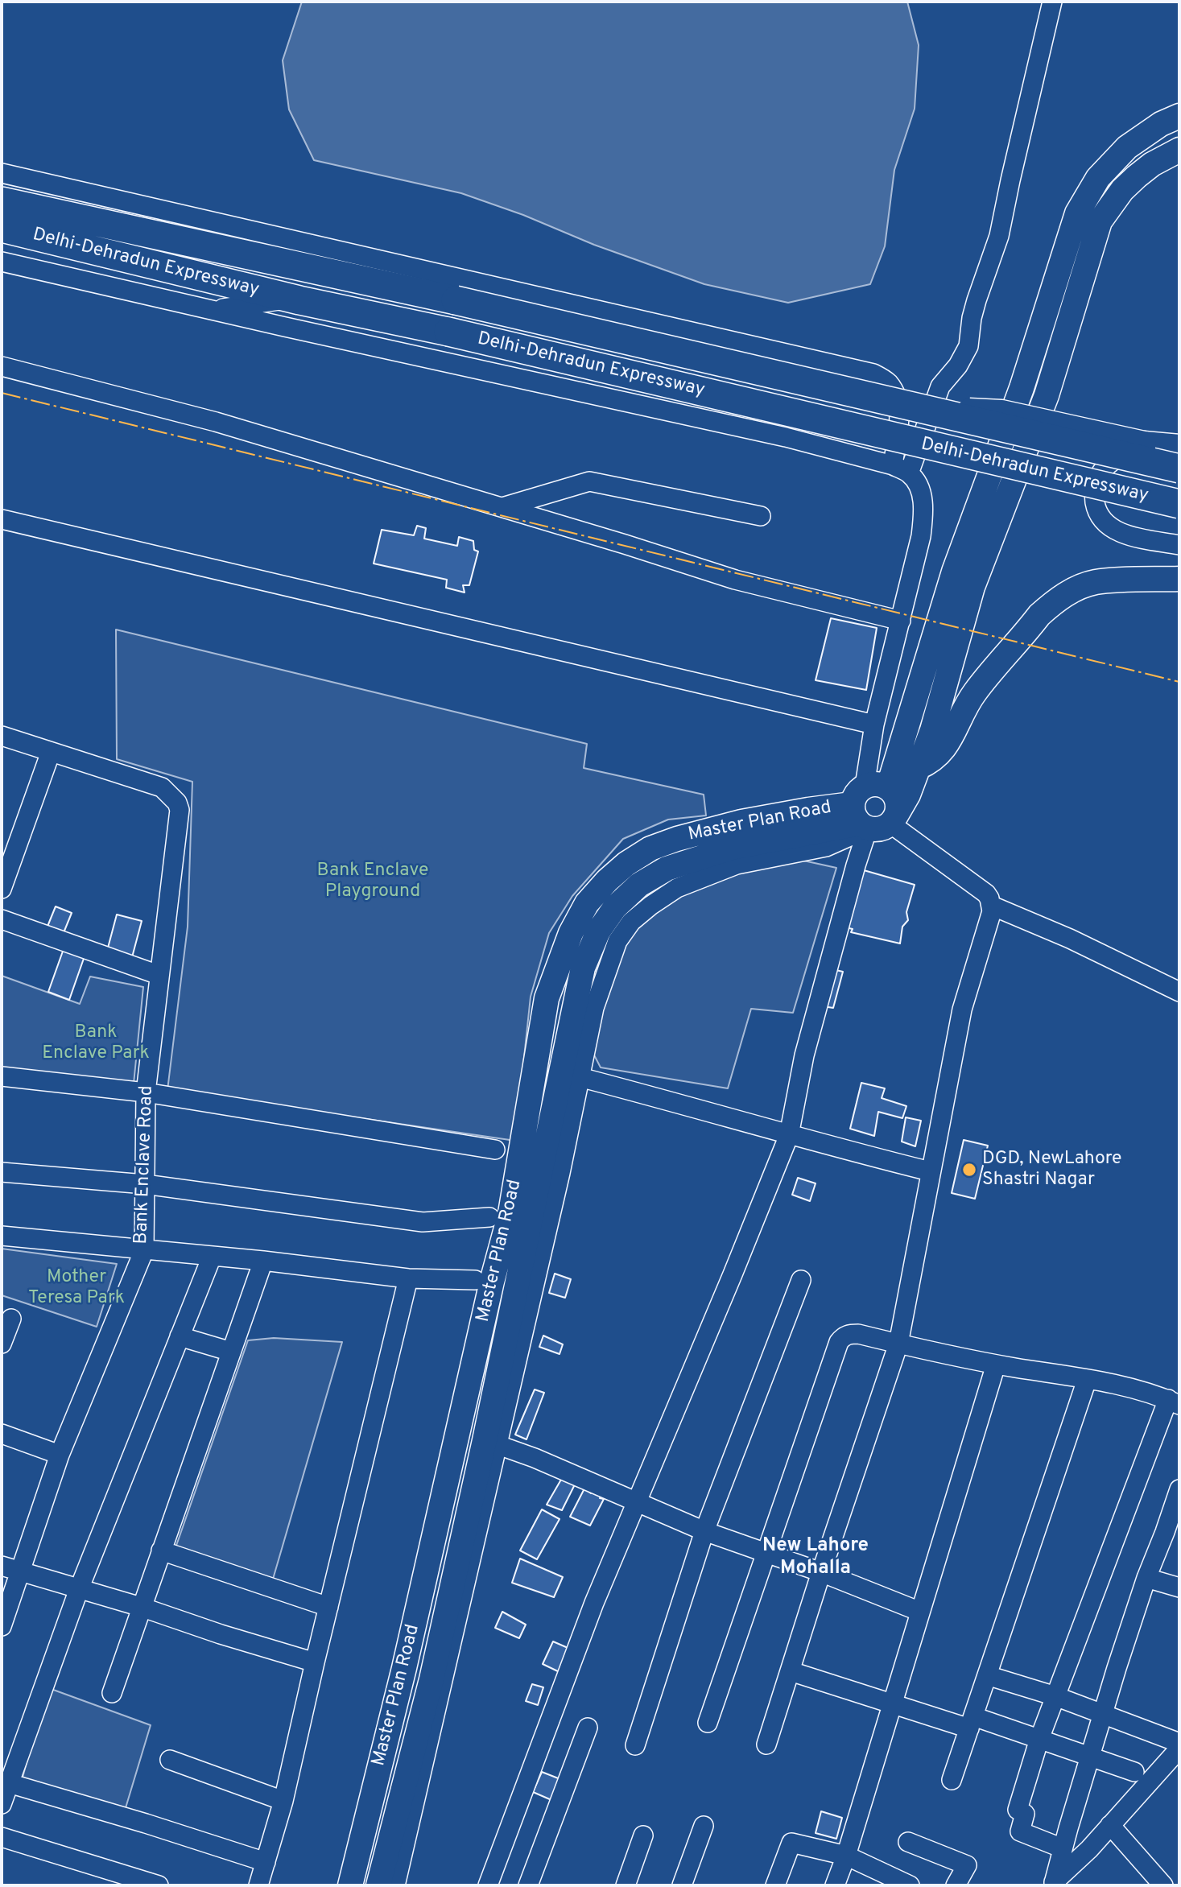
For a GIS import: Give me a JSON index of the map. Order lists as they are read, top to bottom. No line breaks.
{"streets":{"highway":["Delhi-Dehradun Expressway"],"main road":["Master Plan Road"],"street":["Bank Enclave Road"]},"districts":["New Lahore Mohalla"],"parks":["Bank Enclave Playground","Bank Enclave Park","Mother Teresa Park"],"places":["DGD, NewLahore Shastri Nagar"]}
